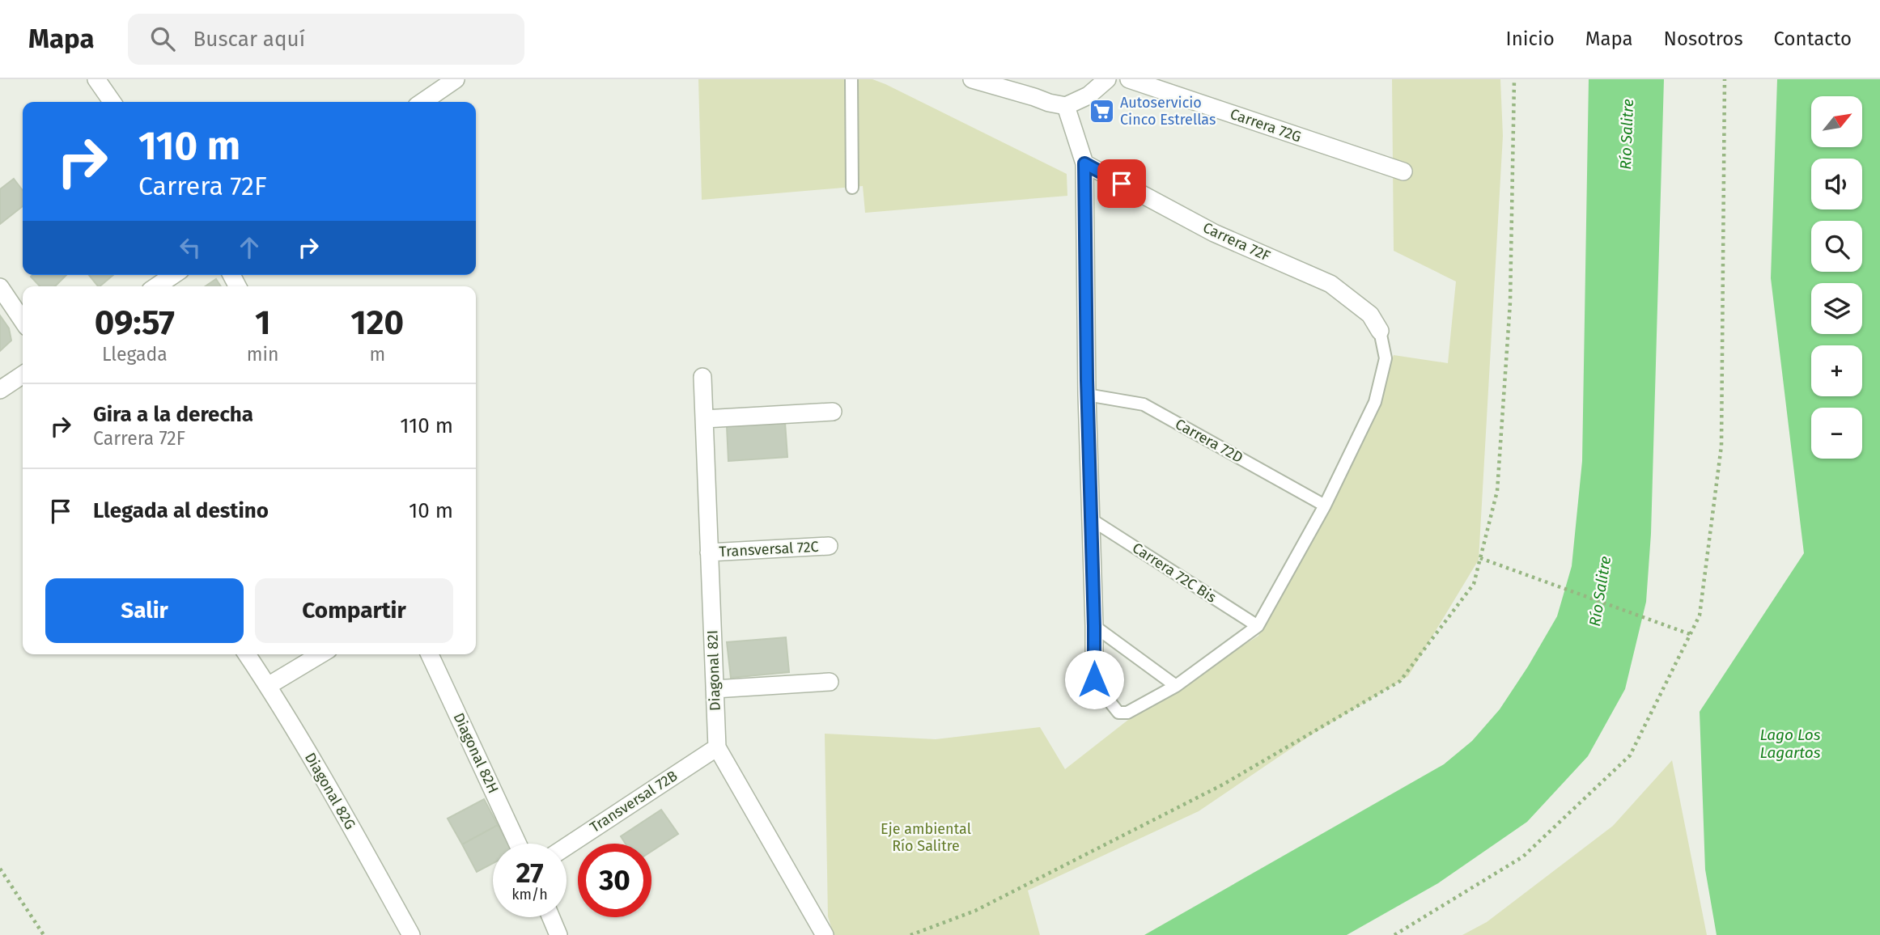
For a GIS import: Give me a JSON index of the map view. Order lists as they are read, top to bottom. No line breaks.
{"streets":{"street":["Carrera 72G","Carrera 72F","Transversal 72C","Diagonal 82I","Diagonal 82H","Diagonal 82G","Transversal 72B"],"lane":["Carrera 72D","Carrera 72C Bis"]},"crossings":[["Transversal 72C","Diagonal 82I"],["Diagonal 82I","Transversal 72B"]],"water":["Río Salitre","Lago Los Lagartos"],"parks":["Eje ambiental Río Salitre"],"places":{"supermarket":["Autoservicio Cinco Estrellas"]},"north":"top right","page":{"header":"Mapa","search":"Buscar aquí","nav":["Inicio","Mapa","Nosotros","Contacto"],"map_buttons":["+","−"],"turn":["110 m","Carrera 72F"],"eta":["09:57","Llegada","1","min","120","m"],"list":[{"name":"Gira a la derecha","note":"Carrera 72F","value":"110 m"},{"name":"Llegada al destino","value":"10 m"}],"buttons":["Salir","Compartir"],"speed":"27 km/h","limit":"30"}}
